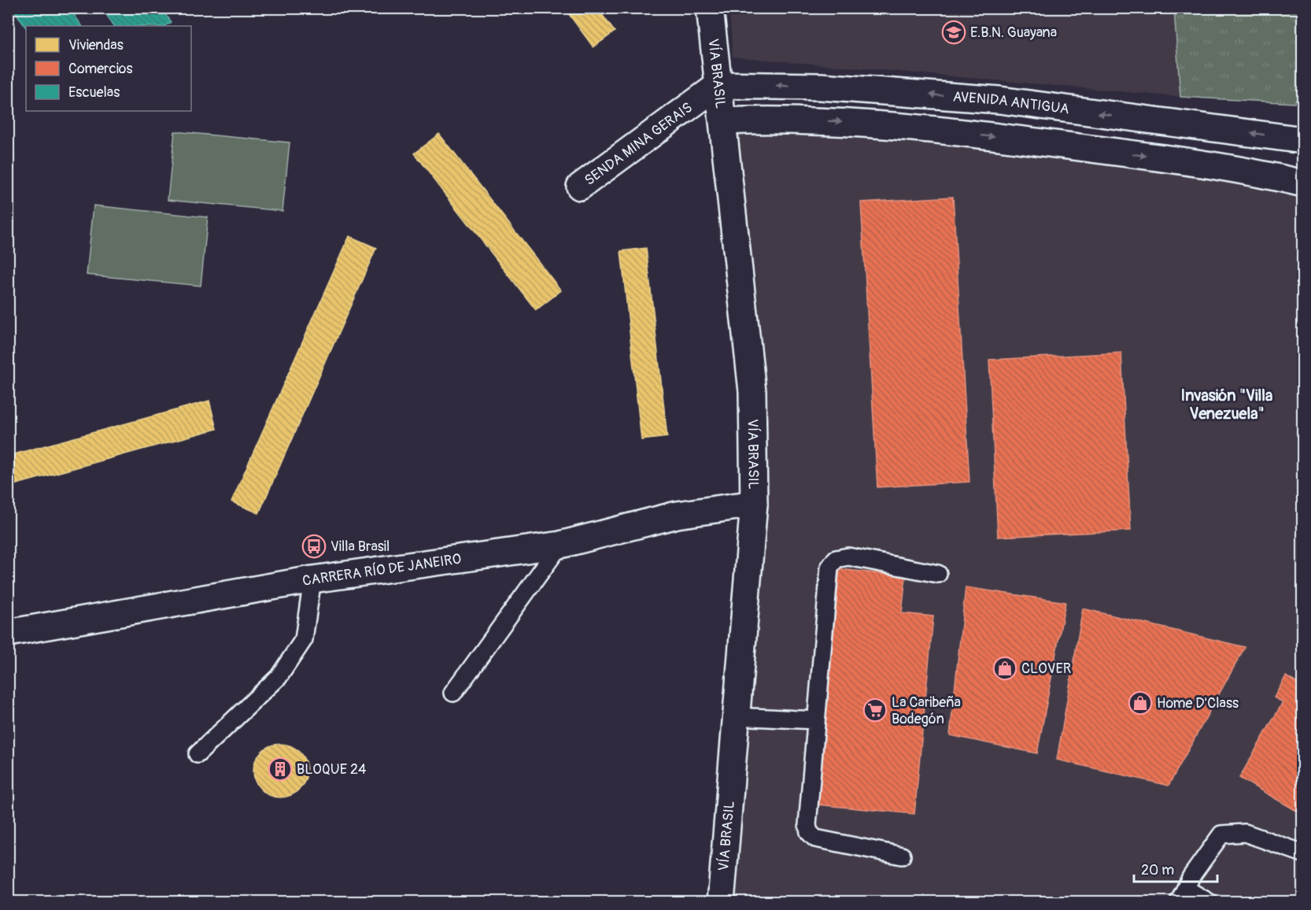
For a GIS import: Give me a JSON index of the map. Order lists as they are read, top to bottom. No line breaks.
{"streets":{"street":["VÍA BRASIL","AVENIDA ANTIGUA","SENDA MINA GERAIS","CARRERA RÍO DE JANEIRO"]},"crossings":[["VÍA BRASIL","AVENIDA ANTIGUA"],["VÍA BRASIL","SENDA MINA GERAIS"],["VÍA BRASIL","CARRERA RÍO DE JANEIRO"],["AVENIDA ANTIGUA","SENDA MINA GERAIS"]],"districts":["Invasión \"Villa Venezuela\""],"places":{"school or university":["E.B.N. Guayana"],"bus stop":["Villa Brasil"],"shop":["CLOVER","Home D'Class"],"supermarket":["La Caribeña Bodegón"],"building":["BLOQUE 24"]},"legend":["Viviendas","Comercios","Escuelas"],"scale_bar":"20 m"}
